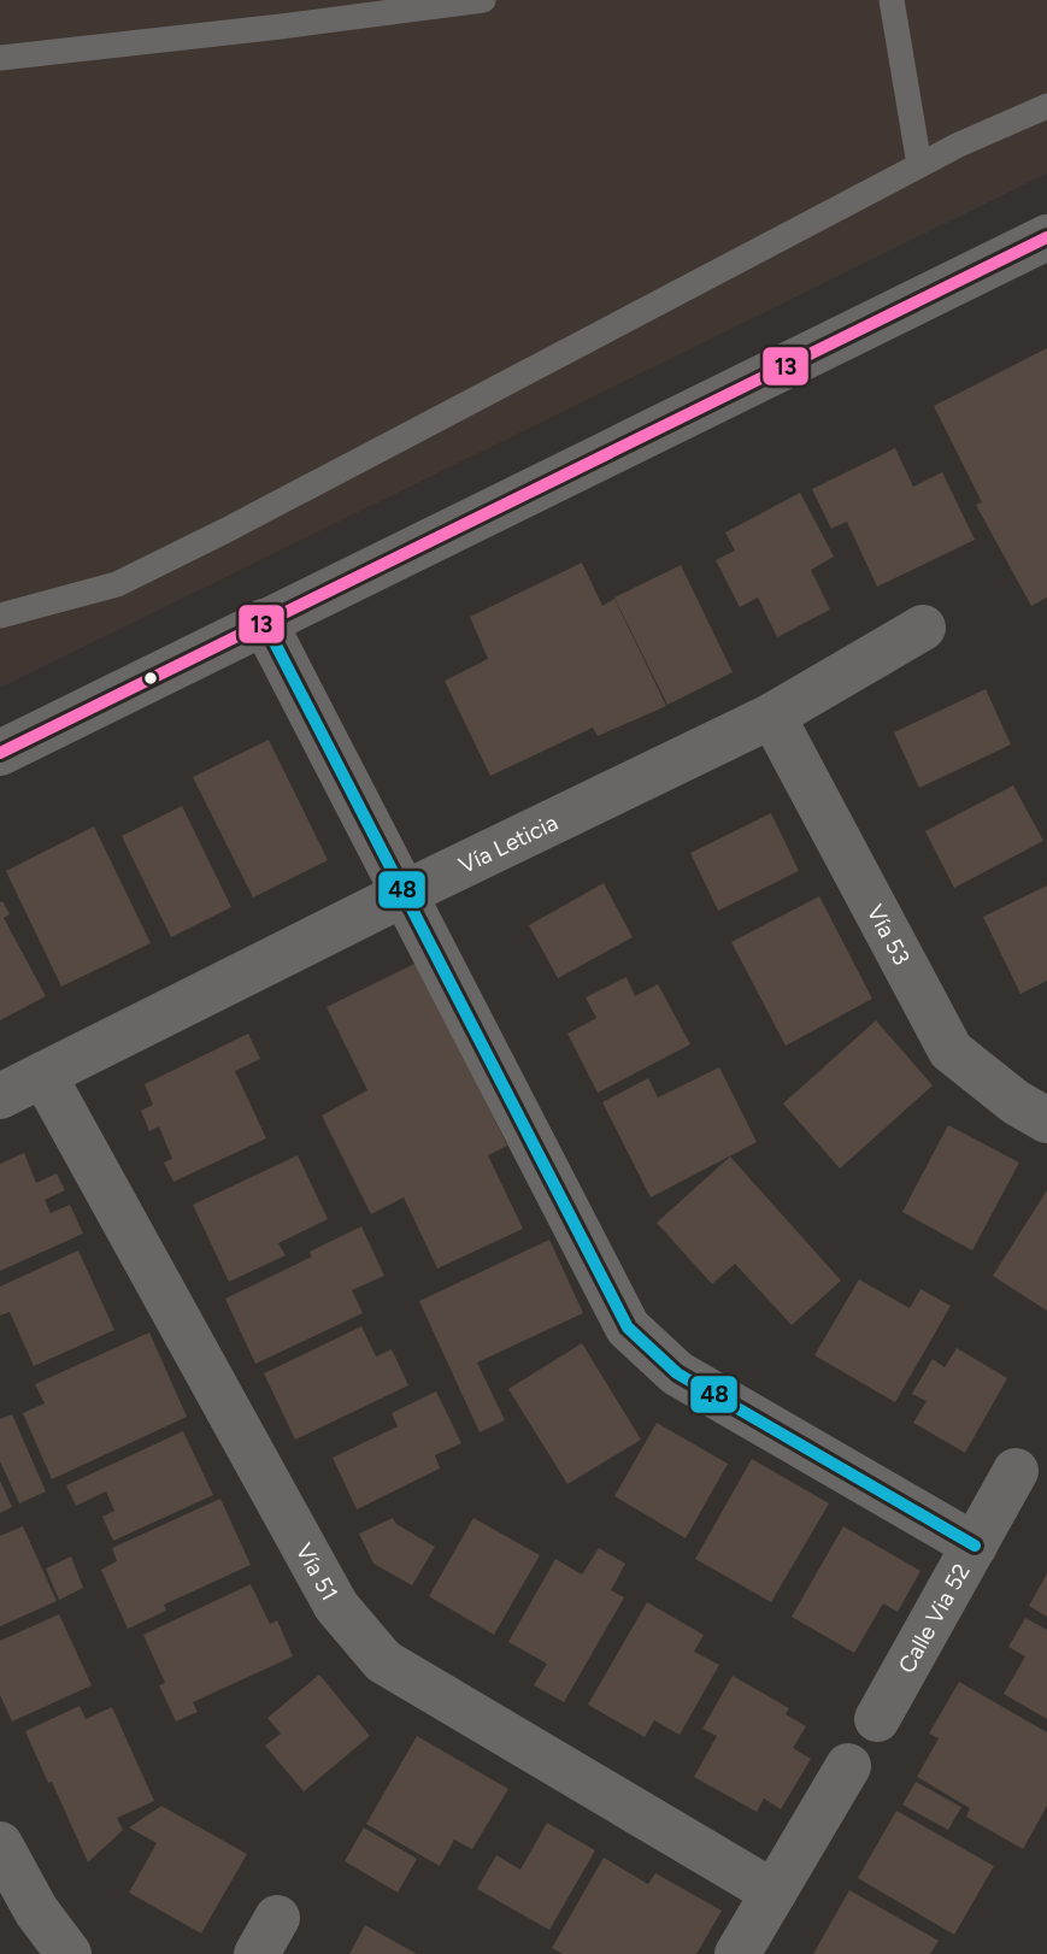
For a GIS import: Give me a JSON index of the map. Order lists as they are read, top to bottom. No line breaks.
{"streets":{"street":["Vía Leticia","Vía 53","Vía 51","Calle Via 52"]},"crossings":[["Vía Leticia","Vía 53"],["Vía Leticia","Vía 51"]],"lines":["transit line 13","transit line 48"]}
